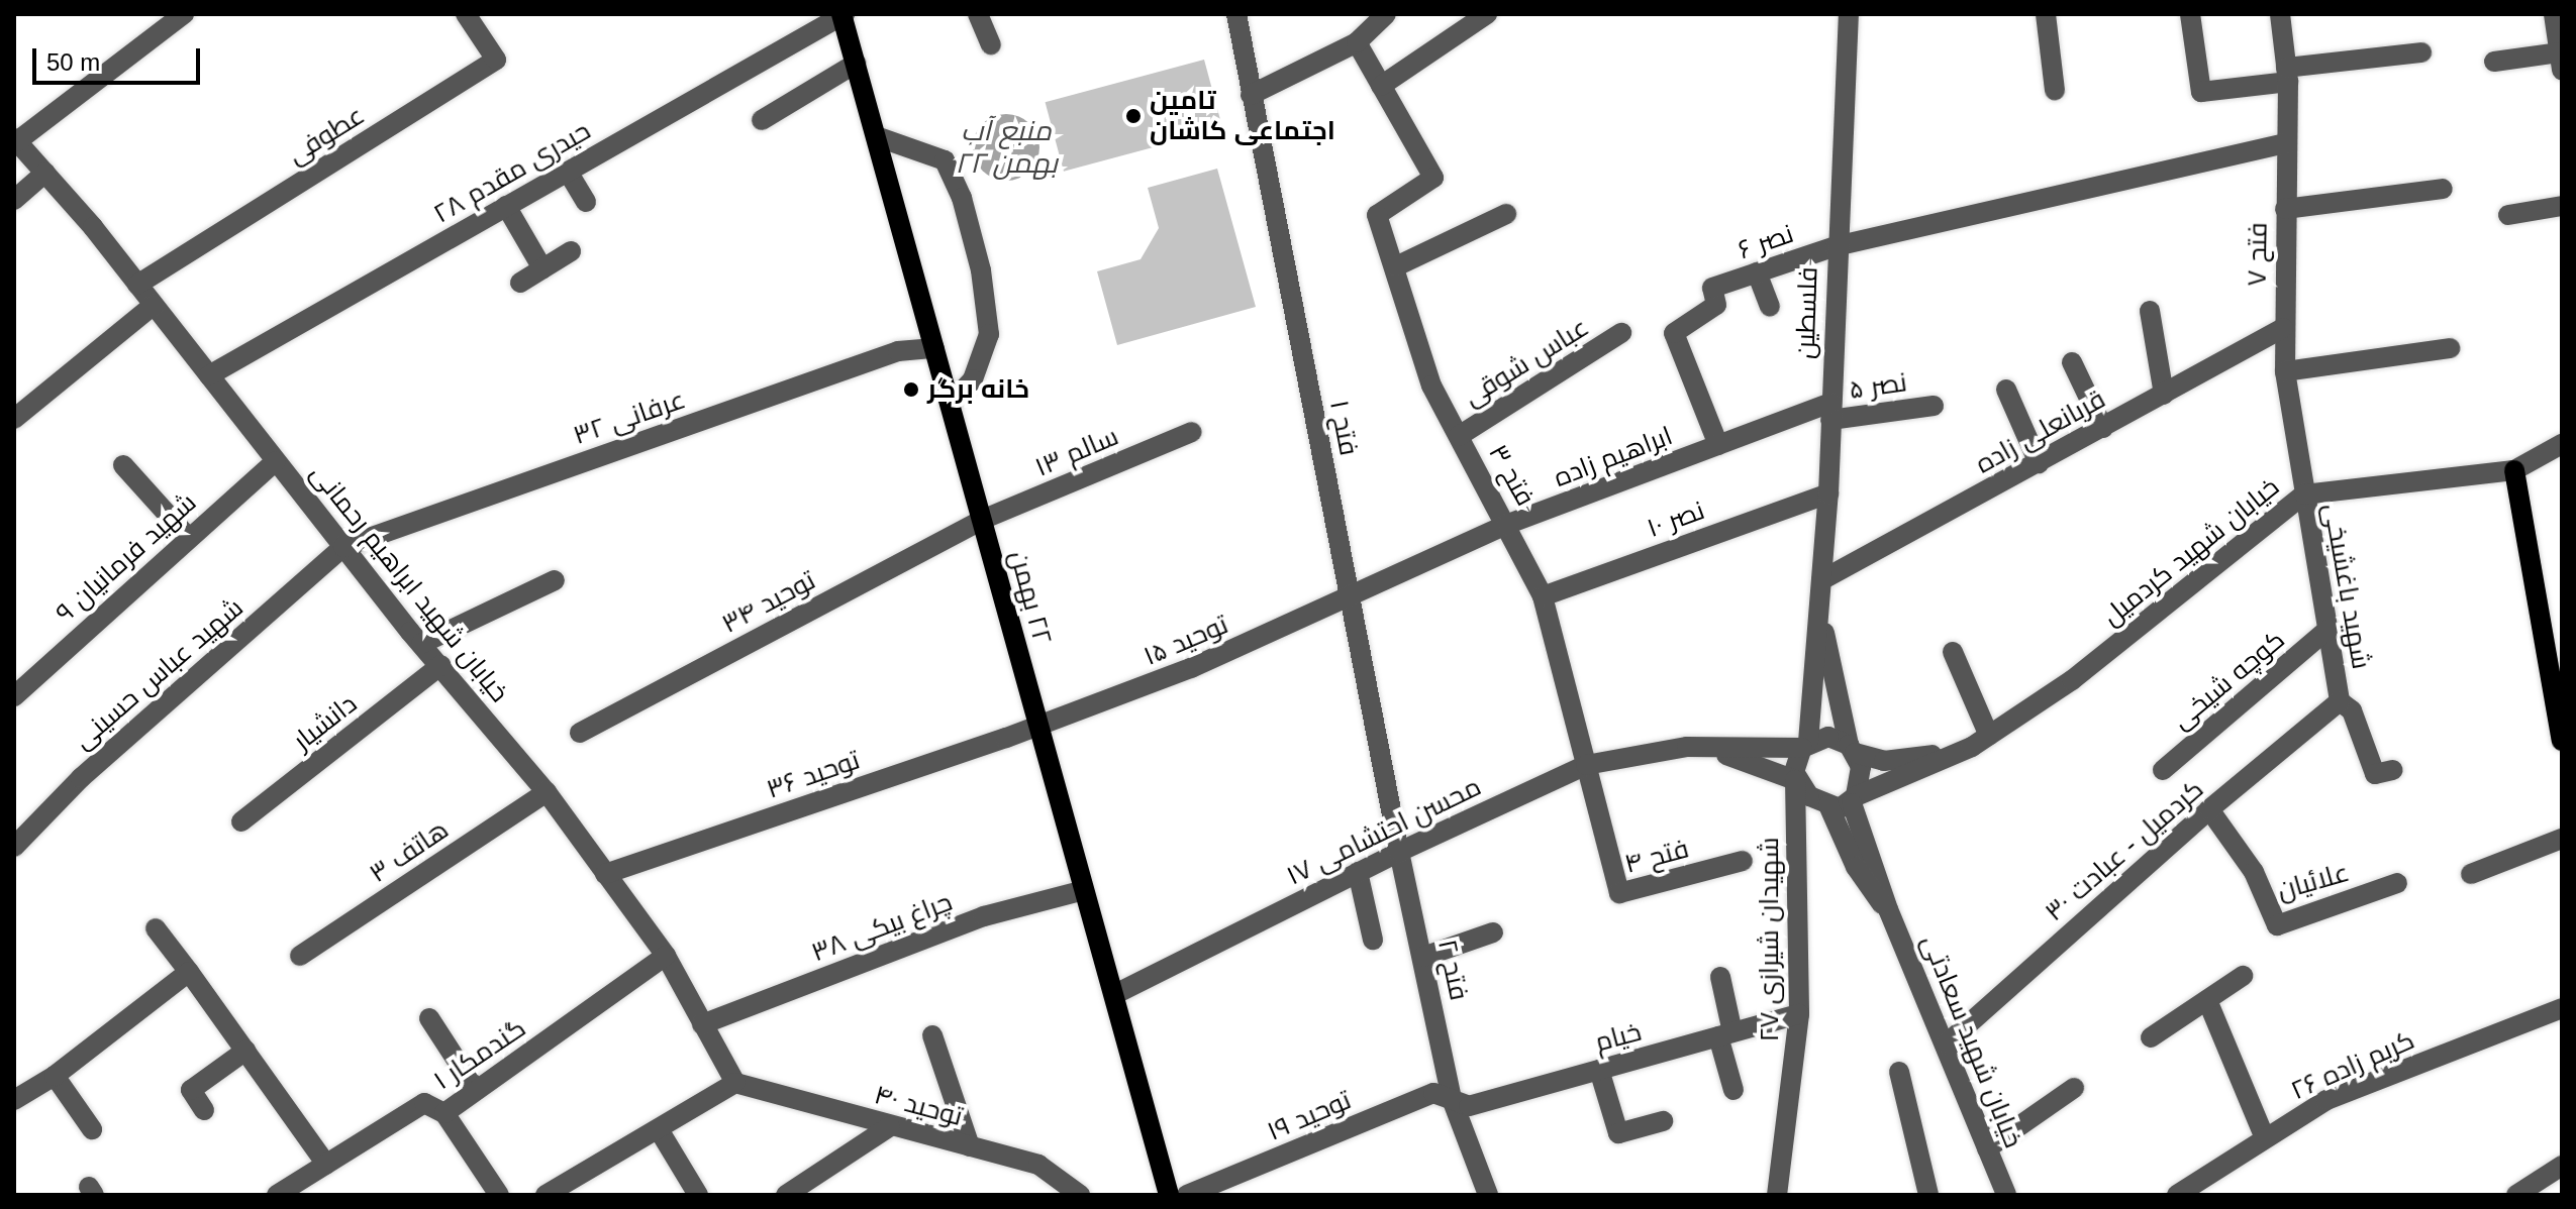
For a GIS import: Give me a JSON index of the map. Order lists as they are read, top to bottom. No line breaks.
{"streets":{"main road":["٢٢ بهمن"],"street":["عطوفی","حیدری مقدم ۲۸","نصر ۶","فتح ۷","فلسطین","عباس شوقی","نصر ۵","عرفانی ۳۲","فتح ۱","قربانعلی زاده","سالم ۱۳","ابراهیم زاده","فتح ۳","نصر ۱۰","خیابان شهید کردمیل","شهید فرمانیان ۹","خیابان شهید ابراهیم رحمانی","شهید باغشیخی","توحید ۳۴","توحید ۱۵","شهید عباس حسینی","کوچه شیخی","دانشیار","توحید ۳۶","محسن احتشامی ۱۷","کردمیل - عبادت ۳۰","هاتف ۳","فتح ۴","علائیان","چراغ بیکی ۳۸","شهیدان شیرازی ۲۷","فتح ۲","خیام","خیابان شهید سعادتی","گندمکار ۱","کریم زاده ۲۶","توحید ۴۰","توحید ۱۹"]},"crossings":[["عطوفی","خیابان شهید ابراهیم رحمانی"],["حیدری مقدم ۲۸","خیابان شهید ابراهیم رحمانی"],["حیدری مقدم ۲۸","٢٢ بهمن"],["نصر ۶","فتح ۷"],["نصر ۶","فلسطین"],["نصر ۶","نصر ۵"],["نصر ۶","ابراهیم زاده"],["فتح ۷","قربانعلی زاده"],["فتح ۷","خیابان شهید کردمیل"],["فتح ۷","شهید باغشیخی"],["فلسطین","نصر ۵"],["فلسطین","قربانعلی زاده"],["فلسطین","نصر ۱۰"],["عباس شوقی","فتح ۳"],["نصر ۵","ابراهیم زاده"],["عرفانی ۳۲","خیابان شهید ابراهیم رحمانی"],["عرفانی ۳۲","٢٢ بهمن"],["عرفانی ۳۲","شهید عباس حسینی"],["فتح ۱","ابراهیم زاده"],["فتح ۱","توحید ۱۵"],["فتح ۱","محسن احتشامی ۱۷"],["فتح ۱","فتح ۲"],["سالم ۱۳","٢٢ بهمن"],["سالم ۱۳","توحید ۳۴"],["ابراهیم زاده","فتح ۳"],["ابراهیم زاده","توحید ۱۵"],["فتح ۳","نصر ۱۰"],["فتح ۳","محسن احتشامی ۱۷"],["فتح ۳","فتح ۴"],["خیابان شهید کردمیل","شهید باغشیخی"],["شهید فرمانیان ۹","خیابان شهید ابراهیم رحمانی"],["خیابان شهید ابراهیم رحمانی","شهید عباس حسینی"],["خیابان شهید ابراهیم رحمانی","دانشیار"],["خیابان شهید ابراهیم رحمانی","توحید ۳۶"],["خیابان شهید ابراهیم رحمانی","هاتف ۳"],["خیابان شهید ابراهیم رحمانی","چراغ بیکی ۳۸"],["خیابان شهید ابراهیم رحمانی","گندمکار ۱"],["خیابان شهید ابراهیم رحمانی","توحید ۴۰"],["شهید باغشیخی","کوچه شیخی"],["شهید باغشیخی","کردمیل - عبادت ۳۰"],["٢٢ بهمن","توحید ۳۴"],["٢٢ بهمن","توحید ۱۵"],["٢٢ بهمن","توحید ۳۶"],["٢٢ بهمن","محسن احتشامی ۱۷"],["٢٢ بهمن","چراغ بیکی ۳۸"],["توحید ۱۵","توحید ۳۶"],["محسن احتشامی ۱۷","فتح ۴"],["محسن احتشامی ۱۷","شهیدان شیرازی ۲۷"],["محسن احتشامی ۱۷","فتح ۲"],["محسن احتشامی ۱۷","خیابان شهید سعادتی"],["کردمیل - عبادت ۳۰","علائیان"],["کردمیل - عبادت ۳۰","خیابان شهید سعادتی"],["شهیدان شیرازی ۲۷","خیام"],["شهیدان شیرازی ۲۷","خیابان شهید سعادتی"],["فتح ۲","خیام"],["فتح ۲","توحید ۱۹"],["خیام","توحید ۱۹"]],"water":["منبع آب ۲۲ بهمن"],"places":["تامین اجتماعی کاشان","خانه برگر"],"scale_bar":"50 m"}
